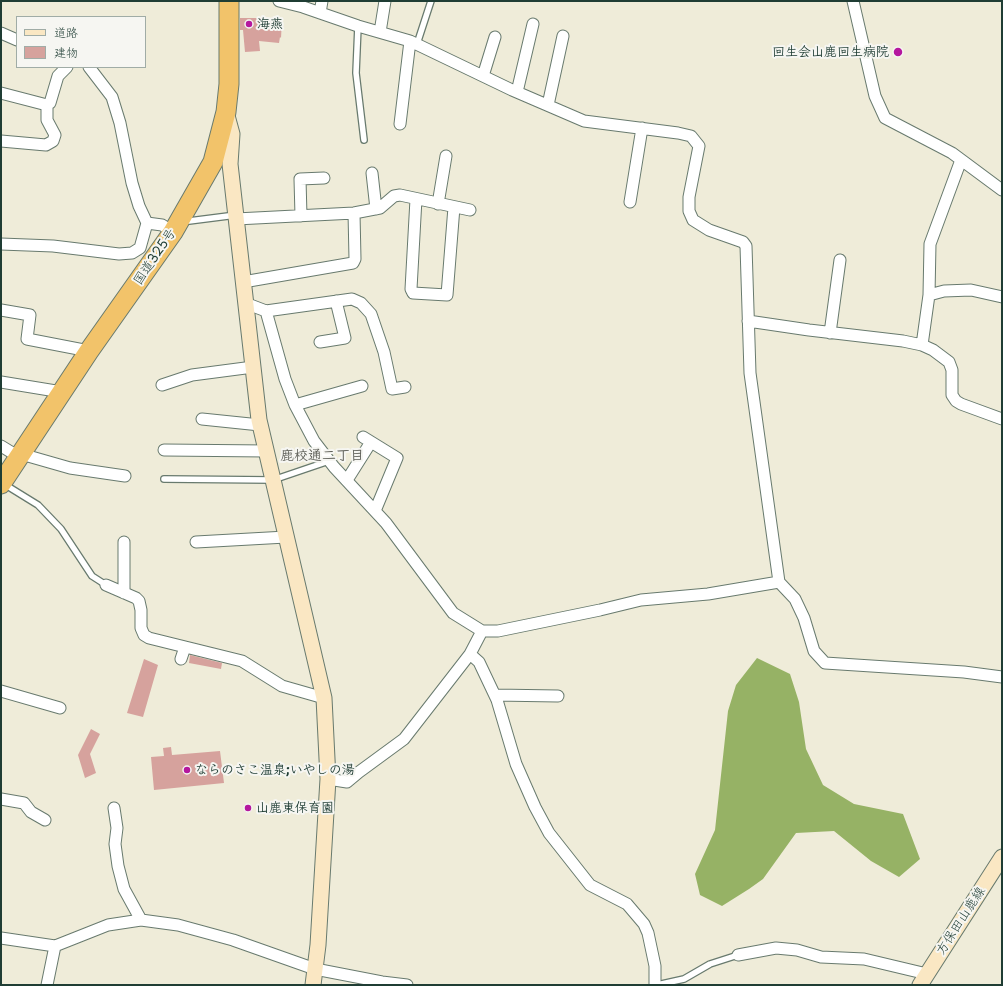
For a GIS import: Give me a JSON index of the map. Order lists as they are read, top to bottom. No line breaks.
{"streets":{"highway":["国道325号"],"street":["方保田山鹿線"]},"districts":["鹿校通二丁目"],"places":["海燕","回生会山鹿回生病院","ならのさこ温泉;いやしの湯","山鹿東保育園"],"legend":["道路","建物"]}
